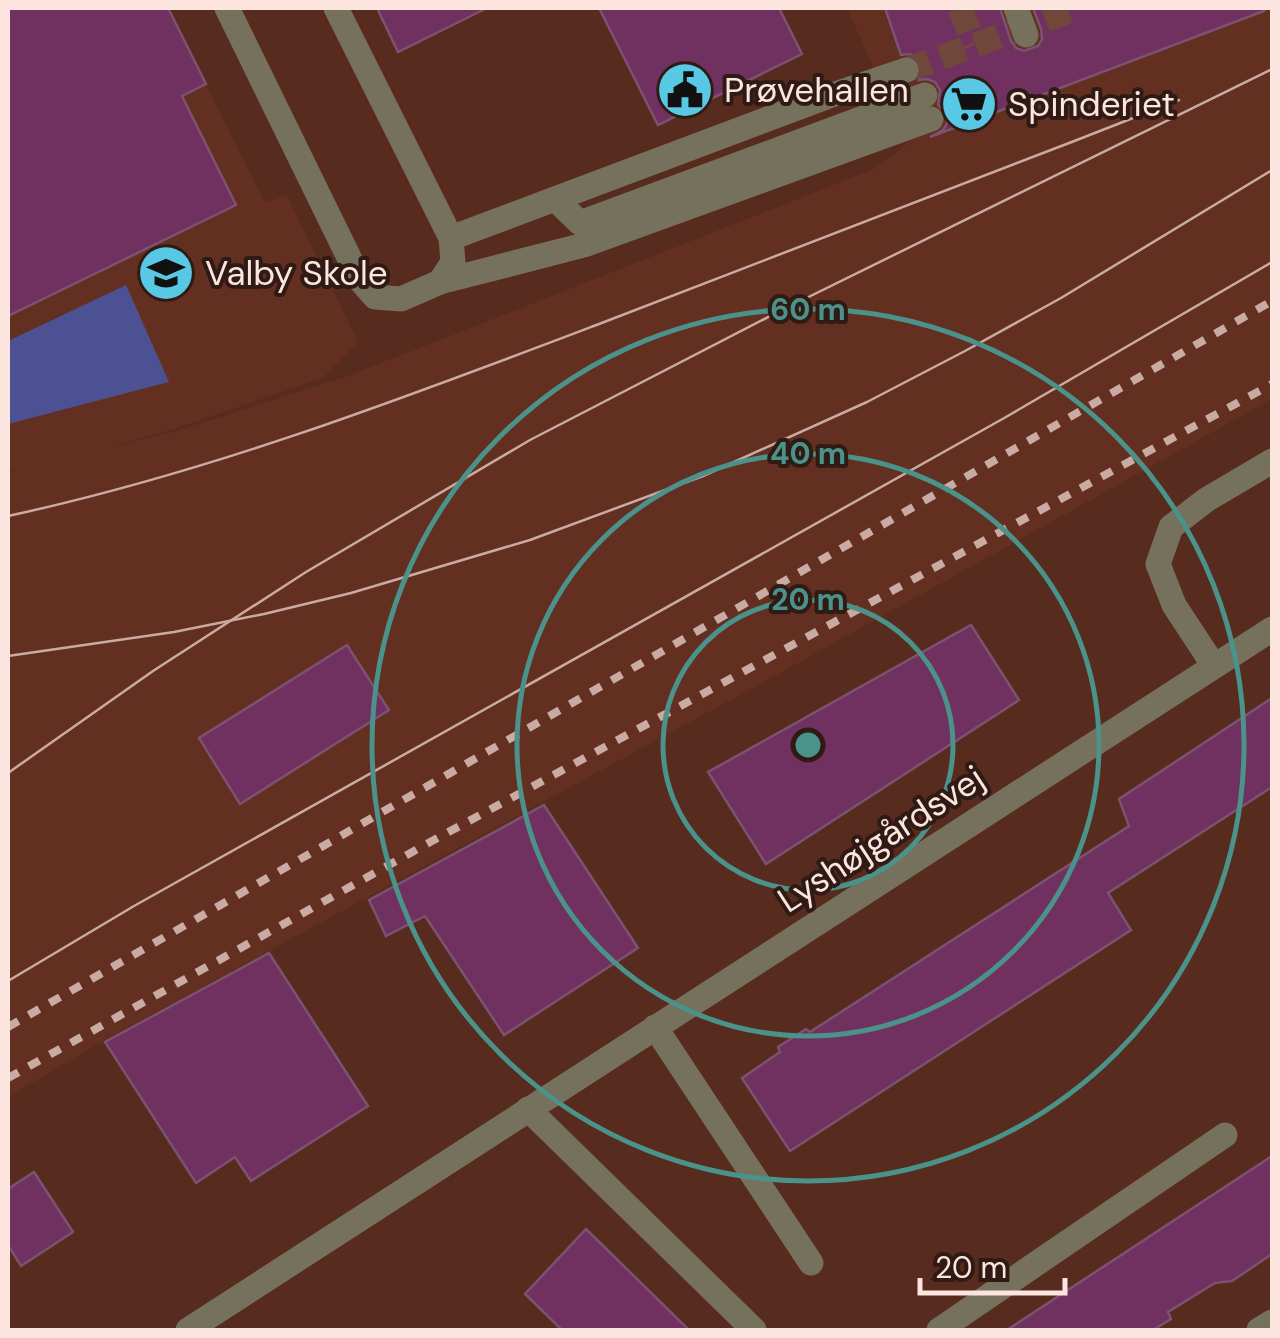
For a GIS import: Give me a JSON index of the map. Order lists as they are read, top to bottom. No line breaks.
{"streets":{"street":["Lyshøjgårdsvej"]},"places":{"public building":["Prøvehallen"],"supermarket":["Spinderiet"],"school or university":["Valby Skole"]},"scale_bar":"20 m","rings":["60 m","40 m","20 m"]}
